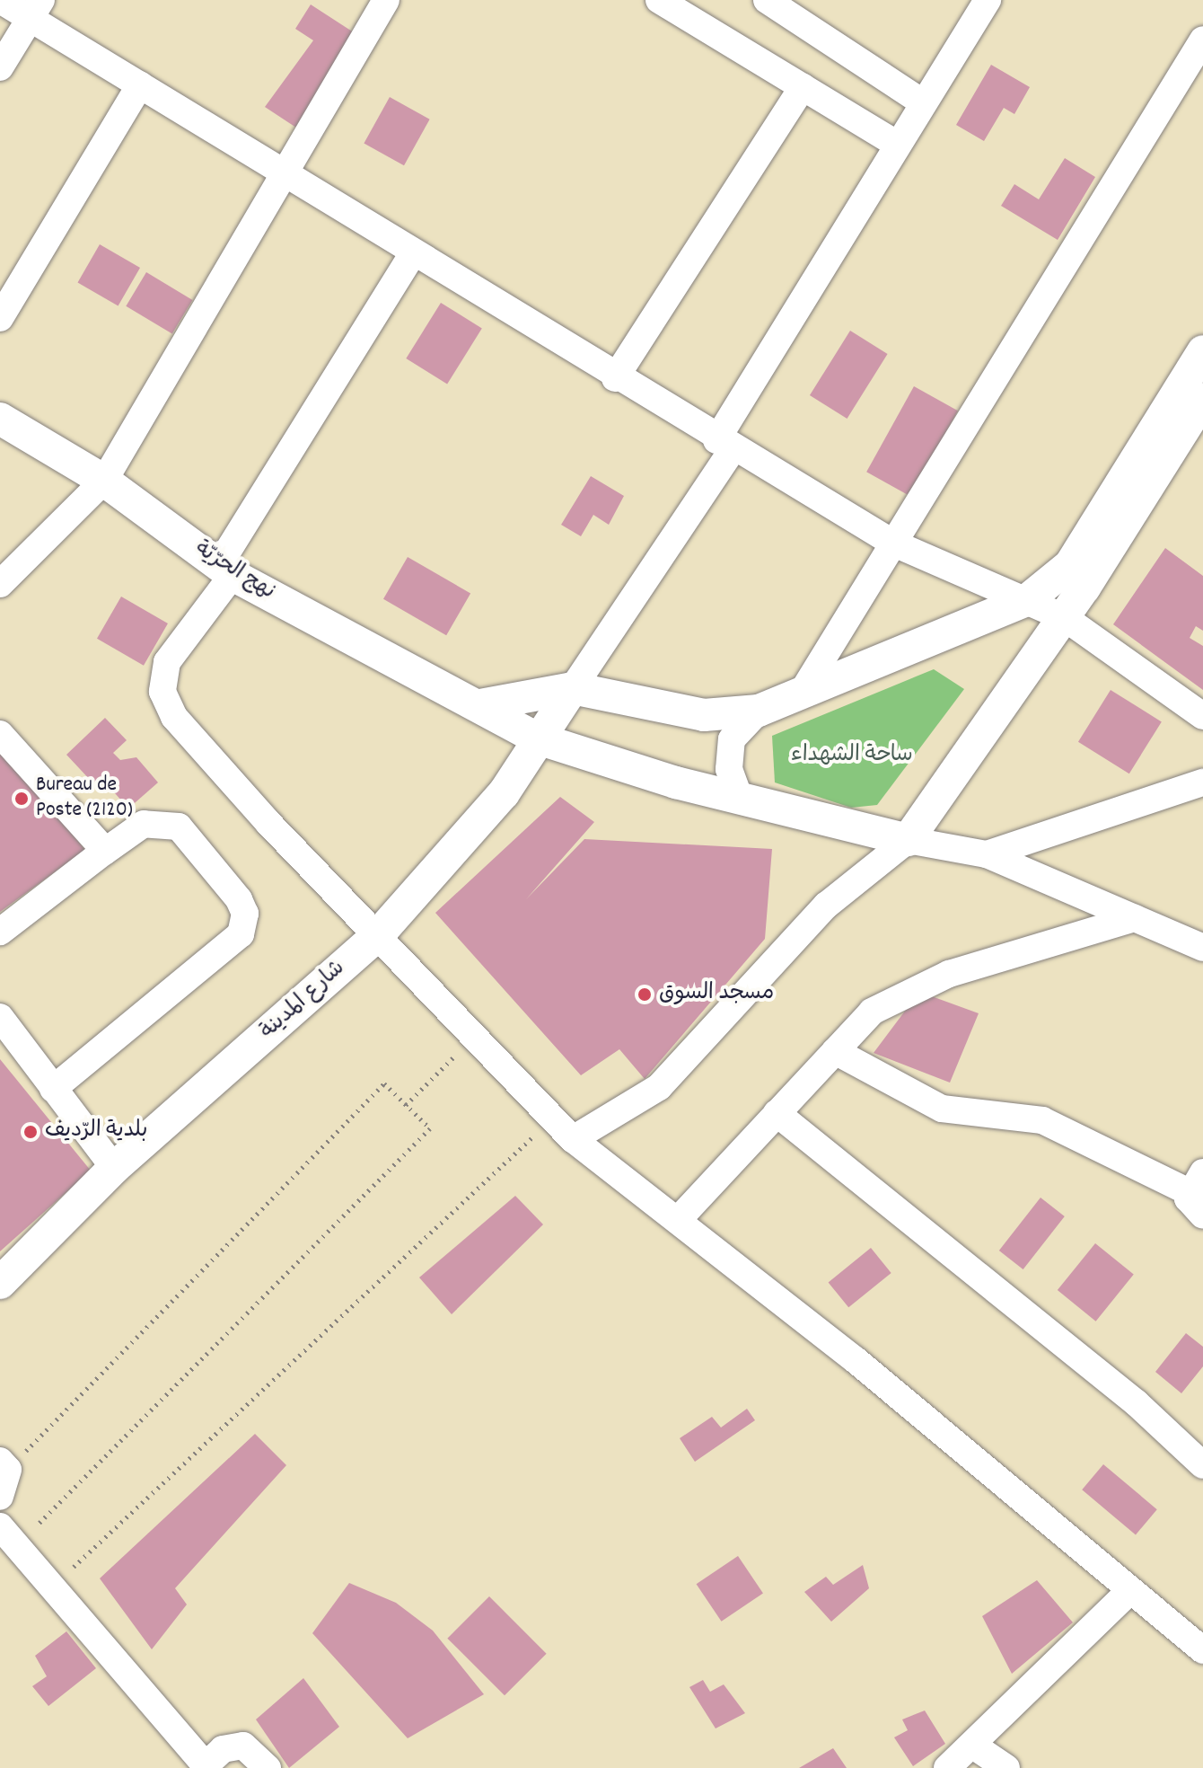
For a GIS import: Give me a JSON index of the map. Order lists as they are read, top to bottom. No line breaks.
{"streets":{"street":["نهج الحرّيّة","شارع المدينة"]},"crossings":[["نهج الحرّيّة","شارع المدينة"]],"parks":["ساحة الشهداء"],"places":["Bureau de Poste (2120)","مسجد السوق","بلدية الرّديف"]}
